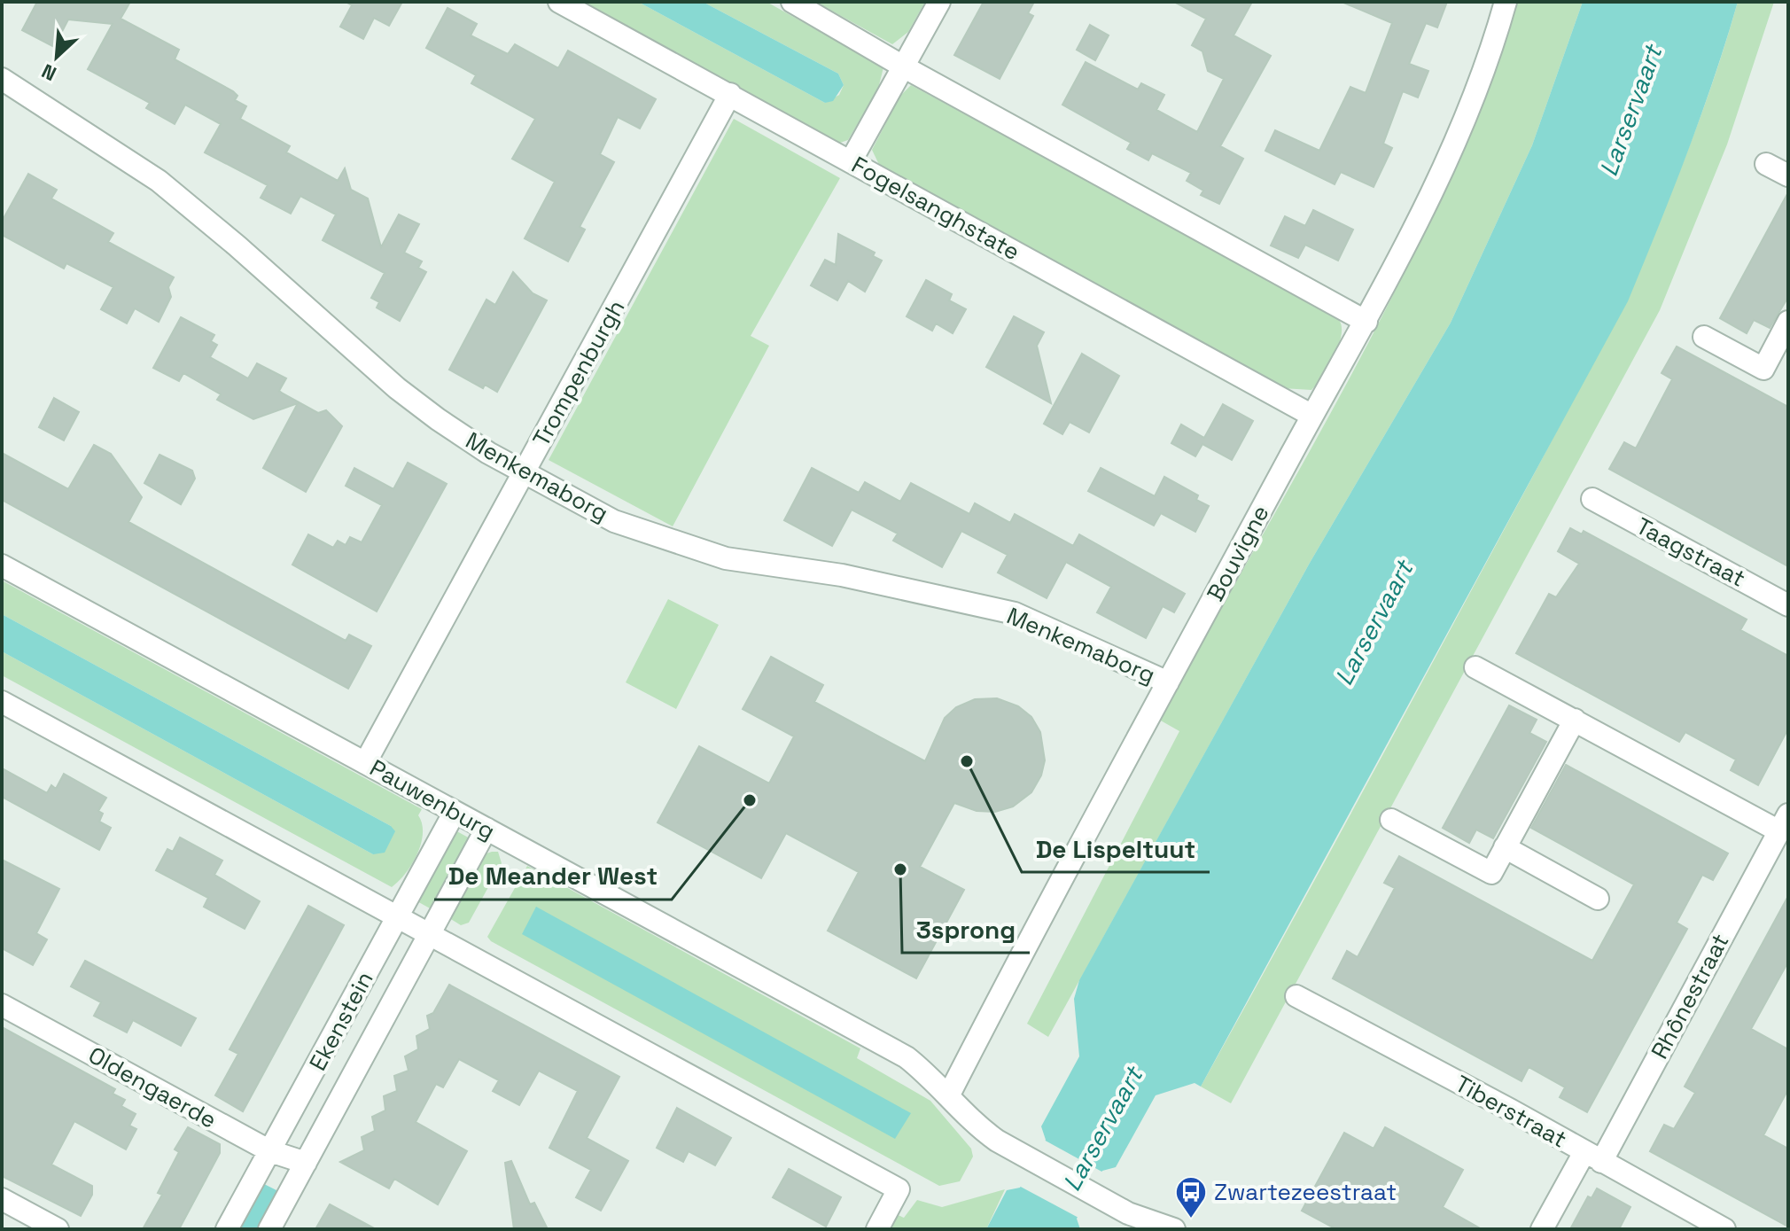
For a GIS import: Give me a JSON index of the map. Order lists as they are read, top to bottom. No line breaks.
{"streets":{"street":["Fogelsanghstate","Trompenburgh","Menkemaborg","Taagstraat","Bouvigne","Pauwenburg","Rhônestraat","Ekenstein","Oldengaerde","Tiberstraat"]},"crossings":[["Fogelsanghstate","Trompenburgh"],["Fogelsanghstate","Bouvigne"],["Trompenburgh","Menkemaborg"],["Trompenburgh","Pauwenburg"],["Menkemaborg","Bouvigne"],["Bouvigne","Pauwenburg"],["Pauwenburg","Ekenstein"],["Rhônestraat","Tiberstraat"],["Ekenstein","Oldengaerde"]],"water":["Larservaart"],"places":{"other":["De Lispeltuut","De Meander West","3sprong"],"bus stop":["Zwartezeestraat"]},"north":"bottom left"}
